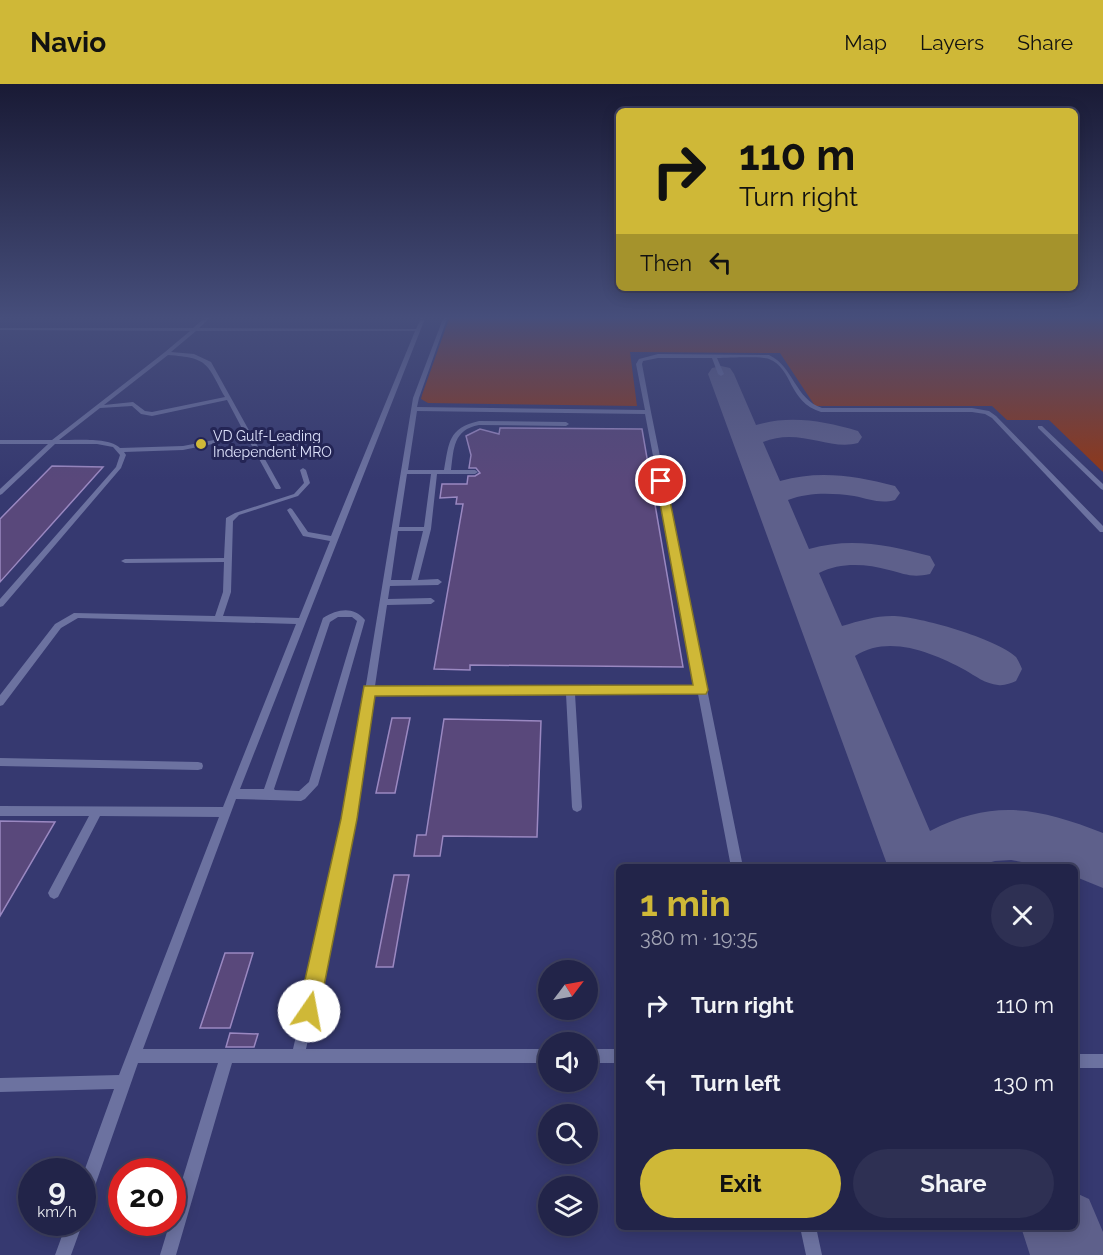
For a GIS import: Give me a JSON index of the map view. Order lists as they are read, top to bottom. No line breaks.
{"places":["VD Gulf-Leading Independent MRO"],"north":"top right","page":{"header":"Navio","nav":["Map","Layers","Share"],"turn":["110 m","Turn right"],"then":"Then","heading":["1 min","380 m · 19:35"],"list":[{"name":"Turn right","value":"110 m"},{"name":"Turn left","value":"130 m"}],"buttons":["Exit","Share"],"speed":"9 km/h","limit":"20"}}
